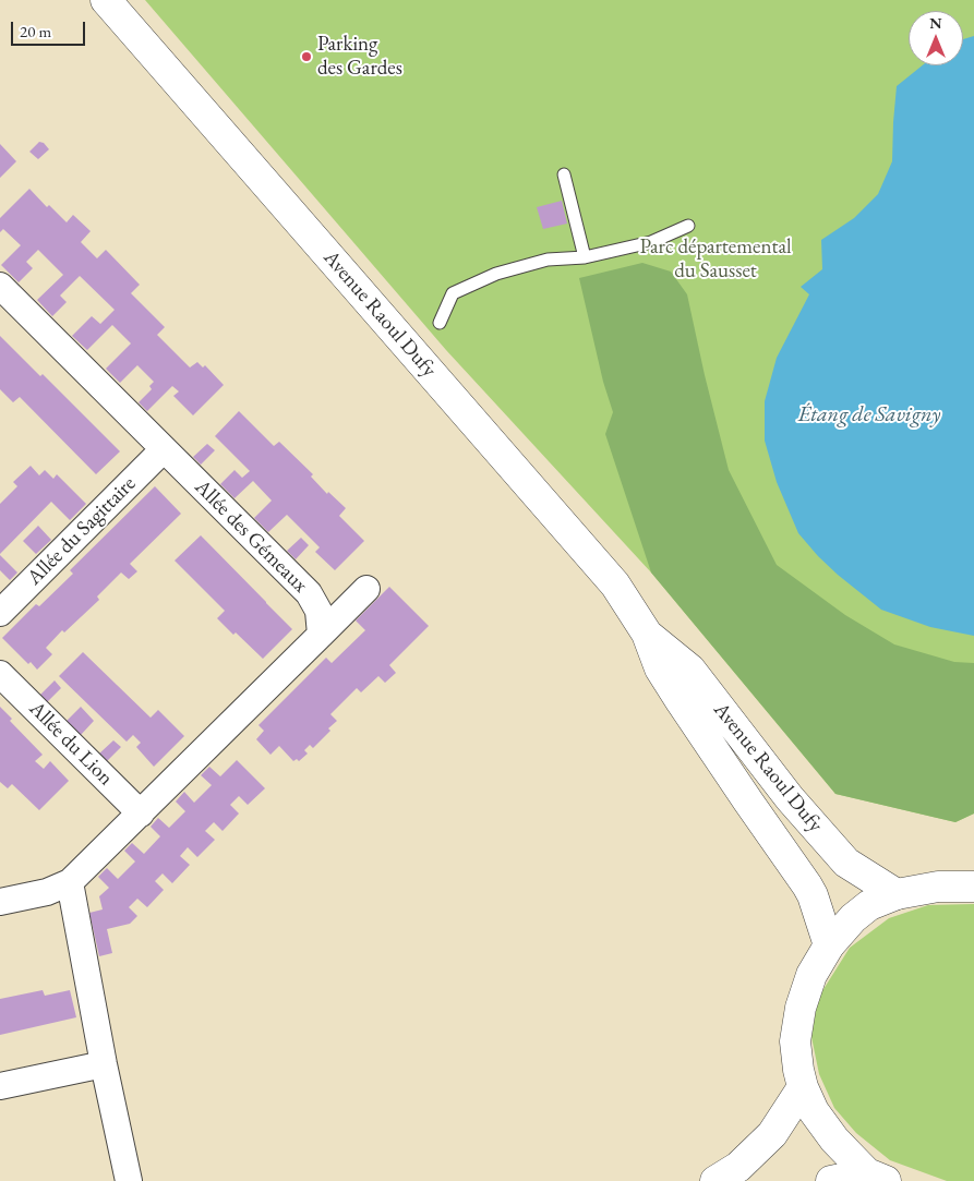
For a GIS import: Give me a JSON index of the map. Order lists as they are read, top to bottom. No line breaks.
{"streets":{"main road":["Avenue Raoul Dufy"],"street":["Allée du Sagittaire","Allée des Gémeaux","Allée du Lion"]},"crossings":[["Allée du Sagittaire","Allée des Gémeaux"]],"water":["Étang de Savigny"],"parks":["Parc départemental du Sausset"],"places":["Parking des Gardes"],"scale_bar":"20 m","north":"top"}
